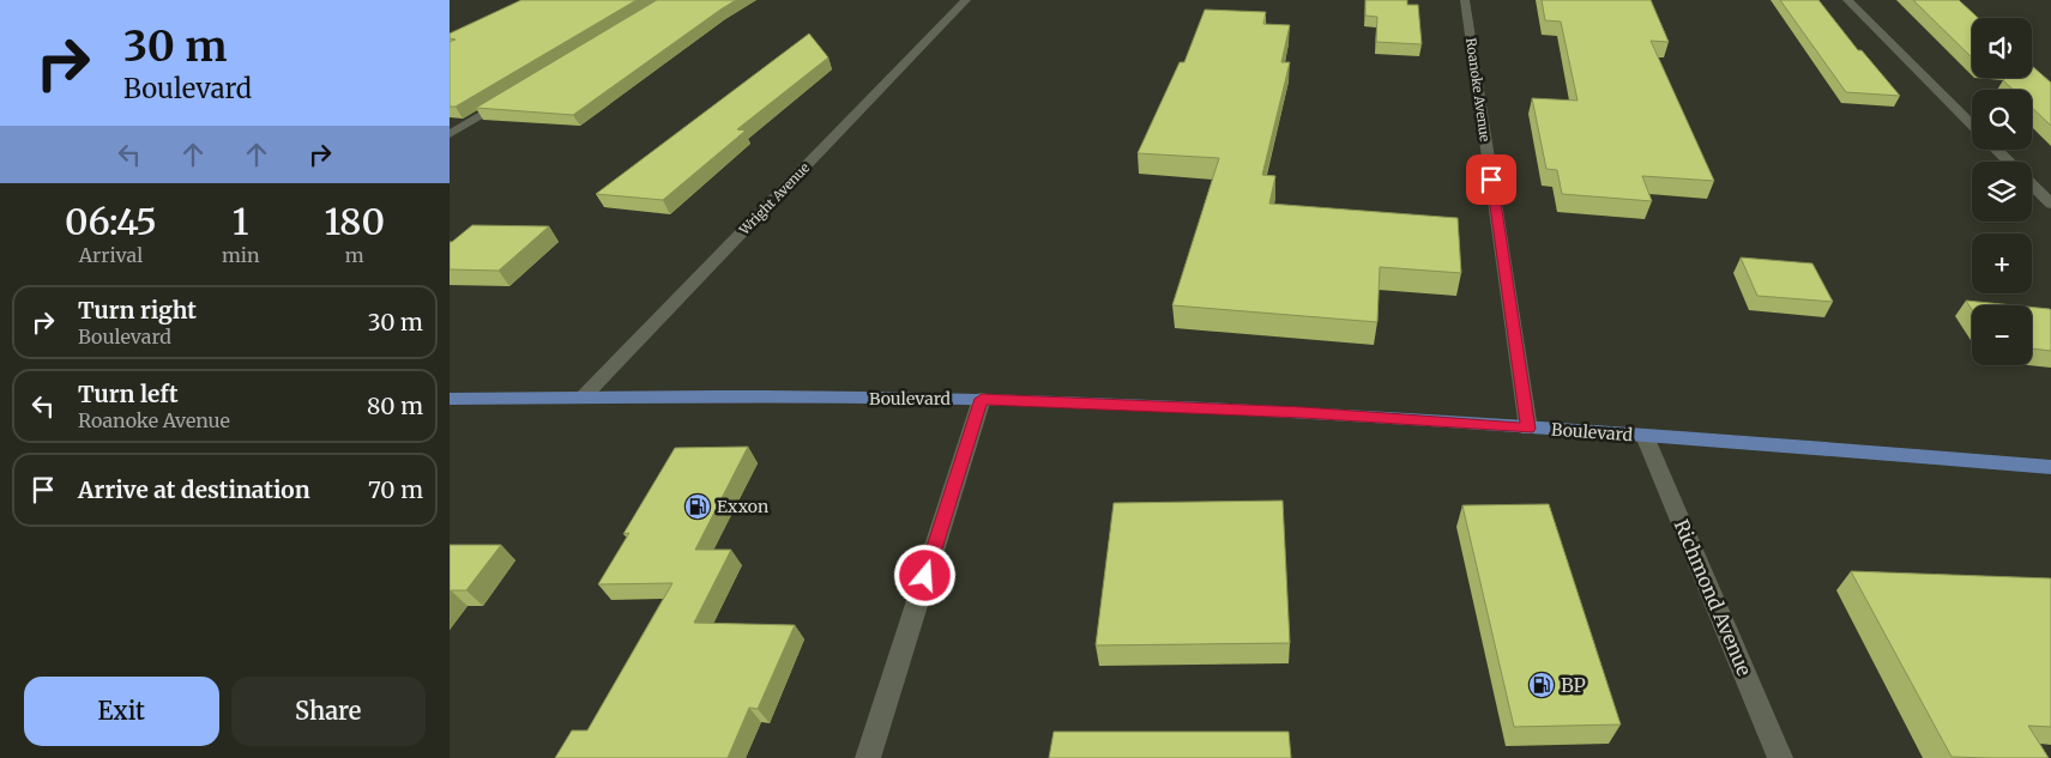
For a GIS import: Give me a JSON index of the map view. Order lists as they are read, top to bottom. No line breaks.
{"streets":{"main road":["Boulevard"],"street":["Roanoke Avenue","Wright Avenue","Richmond Avenue"]},"crossings":[["Roanoke Avenue","Boulevard"],["Wright Avenue","Boulevard"],["Boulevard","Richmond Avenue"]],"places":{"fuel station":["Exxon","BP"]},"page":{"turn":["30 m","Boulevard"],"map_buttons":["+","−"],"eta":["06:45","Arrival","1","min","180","m"],"list":[{"name":"Turn right","note":"Boulevard","value":"30 m"},{"name":"Turn left","note":"Roanoke Avenue","value":"80 m"},{"name":"Arrive at destination","value":"70 m"}],"buttons":["Exit","Share"]}}
